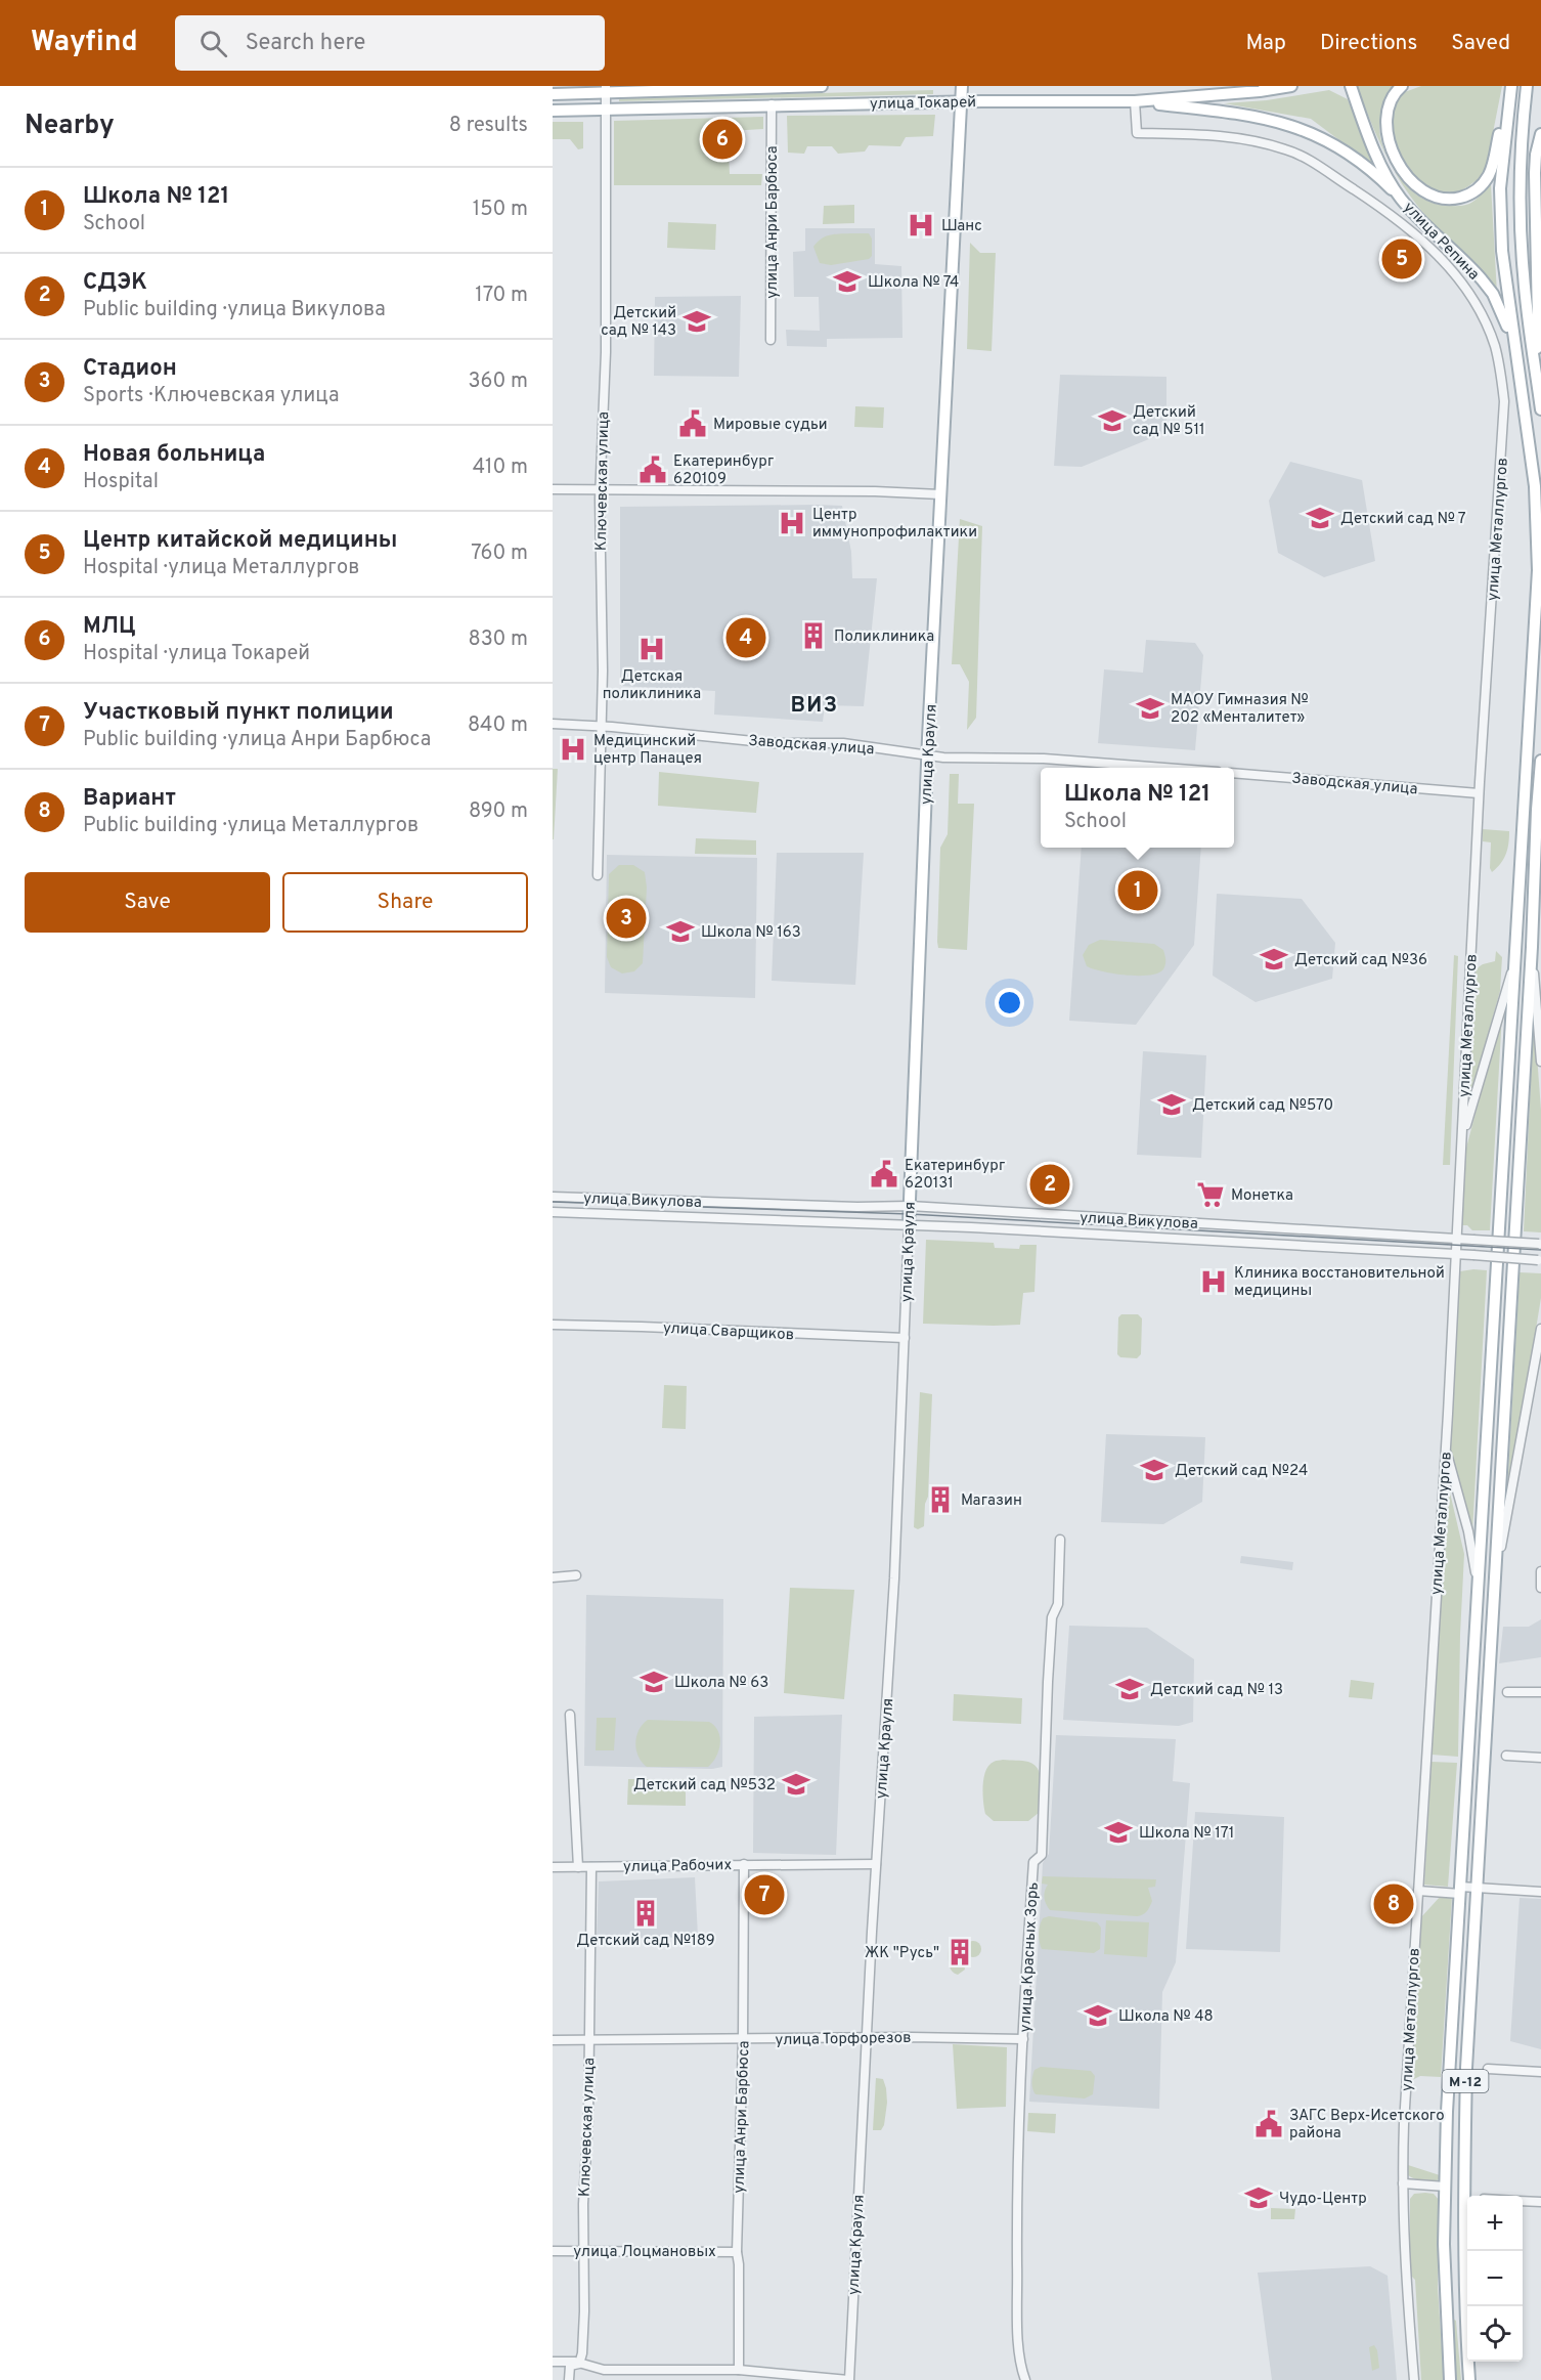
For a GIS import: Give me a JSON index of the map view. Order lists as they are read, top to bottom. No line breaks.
{"streets":{"main road":["улица Токарей","улица Репина","улица Металлургов","улица Крауля","М-12"],"street":["улица Анри Барбюса","Ключевская улица","Заводская улица","улица Викулова","улица Сварщиков","улица Рабочих","улица Красных Зорь","улица Торфорезов","улица Лоцмановых"]},"crossings":[["улица Токарей","улица Анри Барбюса"],["улица Токарей","Ключевская улица"],["улица Токарей","улица Металлургов"],["улица Токарей","улица Крауля"],["улица Анри Барбюса","улица Рабочих"],["улица Анри Барбюса","улица Торфорезов"],["улица Анри Барбюса","улица Лоцмановых"],["улица Репина","улица Металлургов"],["Ключевская улица","Заводская улица"],["Ключевская улица","улица Рабочих"],["Ключевская улица","улица Торфорезов"],["Ключевская улица","улица Лоцмановых"],["улица Металлургов","Заводская улица"],["улица Металлургов","улица Викулова"],["Заводская улица","улица Крауля"],["улица Крауля","улица Викулова"],["улица Крауля","улица Сварщиков"],["улица Крауля","улица Рабочих"],["улица Крауля","улица Торфорезов"],["улица Красных Зорь","улица Торфорезов"]],"districts":["ВИЗ"],"places":{"hospital":["Шанс","Центр иммунопрофилактики","Детская поликлиника","Медицинский центр Панацея","Клиника восстановительной медицины"],"school or university":["Школа № 74","Детский сад № 143","Детский сад № 511","Детский сад № 7","МАОУ Гимназия № 202 «Менталитет»","Школа № 163","Детский сад №36","Детский сад №570","Детский сад №24","Школа № 63","Детский сад № 13","Детский сад №532","Школа № 171","Школа № 48","Чудо-Центр"],"public building":["Мировые судьи","Екатеринбург 620109","Екатеринбург 620131","ЗАГС Верх-Исетского района"],"building":["Поликлиника","Магазин","Детский сад №189","ЖК \"Русь\""],"supermarket":["Монетка"]},"page":{"header":"Wayfind","search":"Search here","nav":["Map","Directions","Saved"],"heading":["Nearby","8 results"],"pins":["6","5","4","1","3","2","7","8"],"list":[{"mark":"1","name":"Школа № 121","note":"School","value":"150 m"},{"mark":"2","name":"СДЭК","note":"Public building · улица Викулова","value":"170 m"},{"mark":"3","name":"Стадион","note":"Sports · Ключевская улица","value":"360 m"},{"mark":"4","name":"Новая больница","note":"Hospital","value":"410 m"},{"mark":"5","name":"Центр китайской медицины","note":"Hospital · улица Металлургов","value":"760 m"},{"mark":"6","name":"МЛЦ","note":"Hospital · улица Токарей","value":"830 m"},{"mark":"7","name":"Участковый пункт полиции","note":"Public building · улица Анри Барбюса","value":"840 m"},{"mark":"8","name":"Вариант","note":"Public building · улица Металлургов","value":"890 m"}],"popup":["Школа № 121","School"],"buttons":["Save","Share"],"map_buttons":["+","−"]}}
